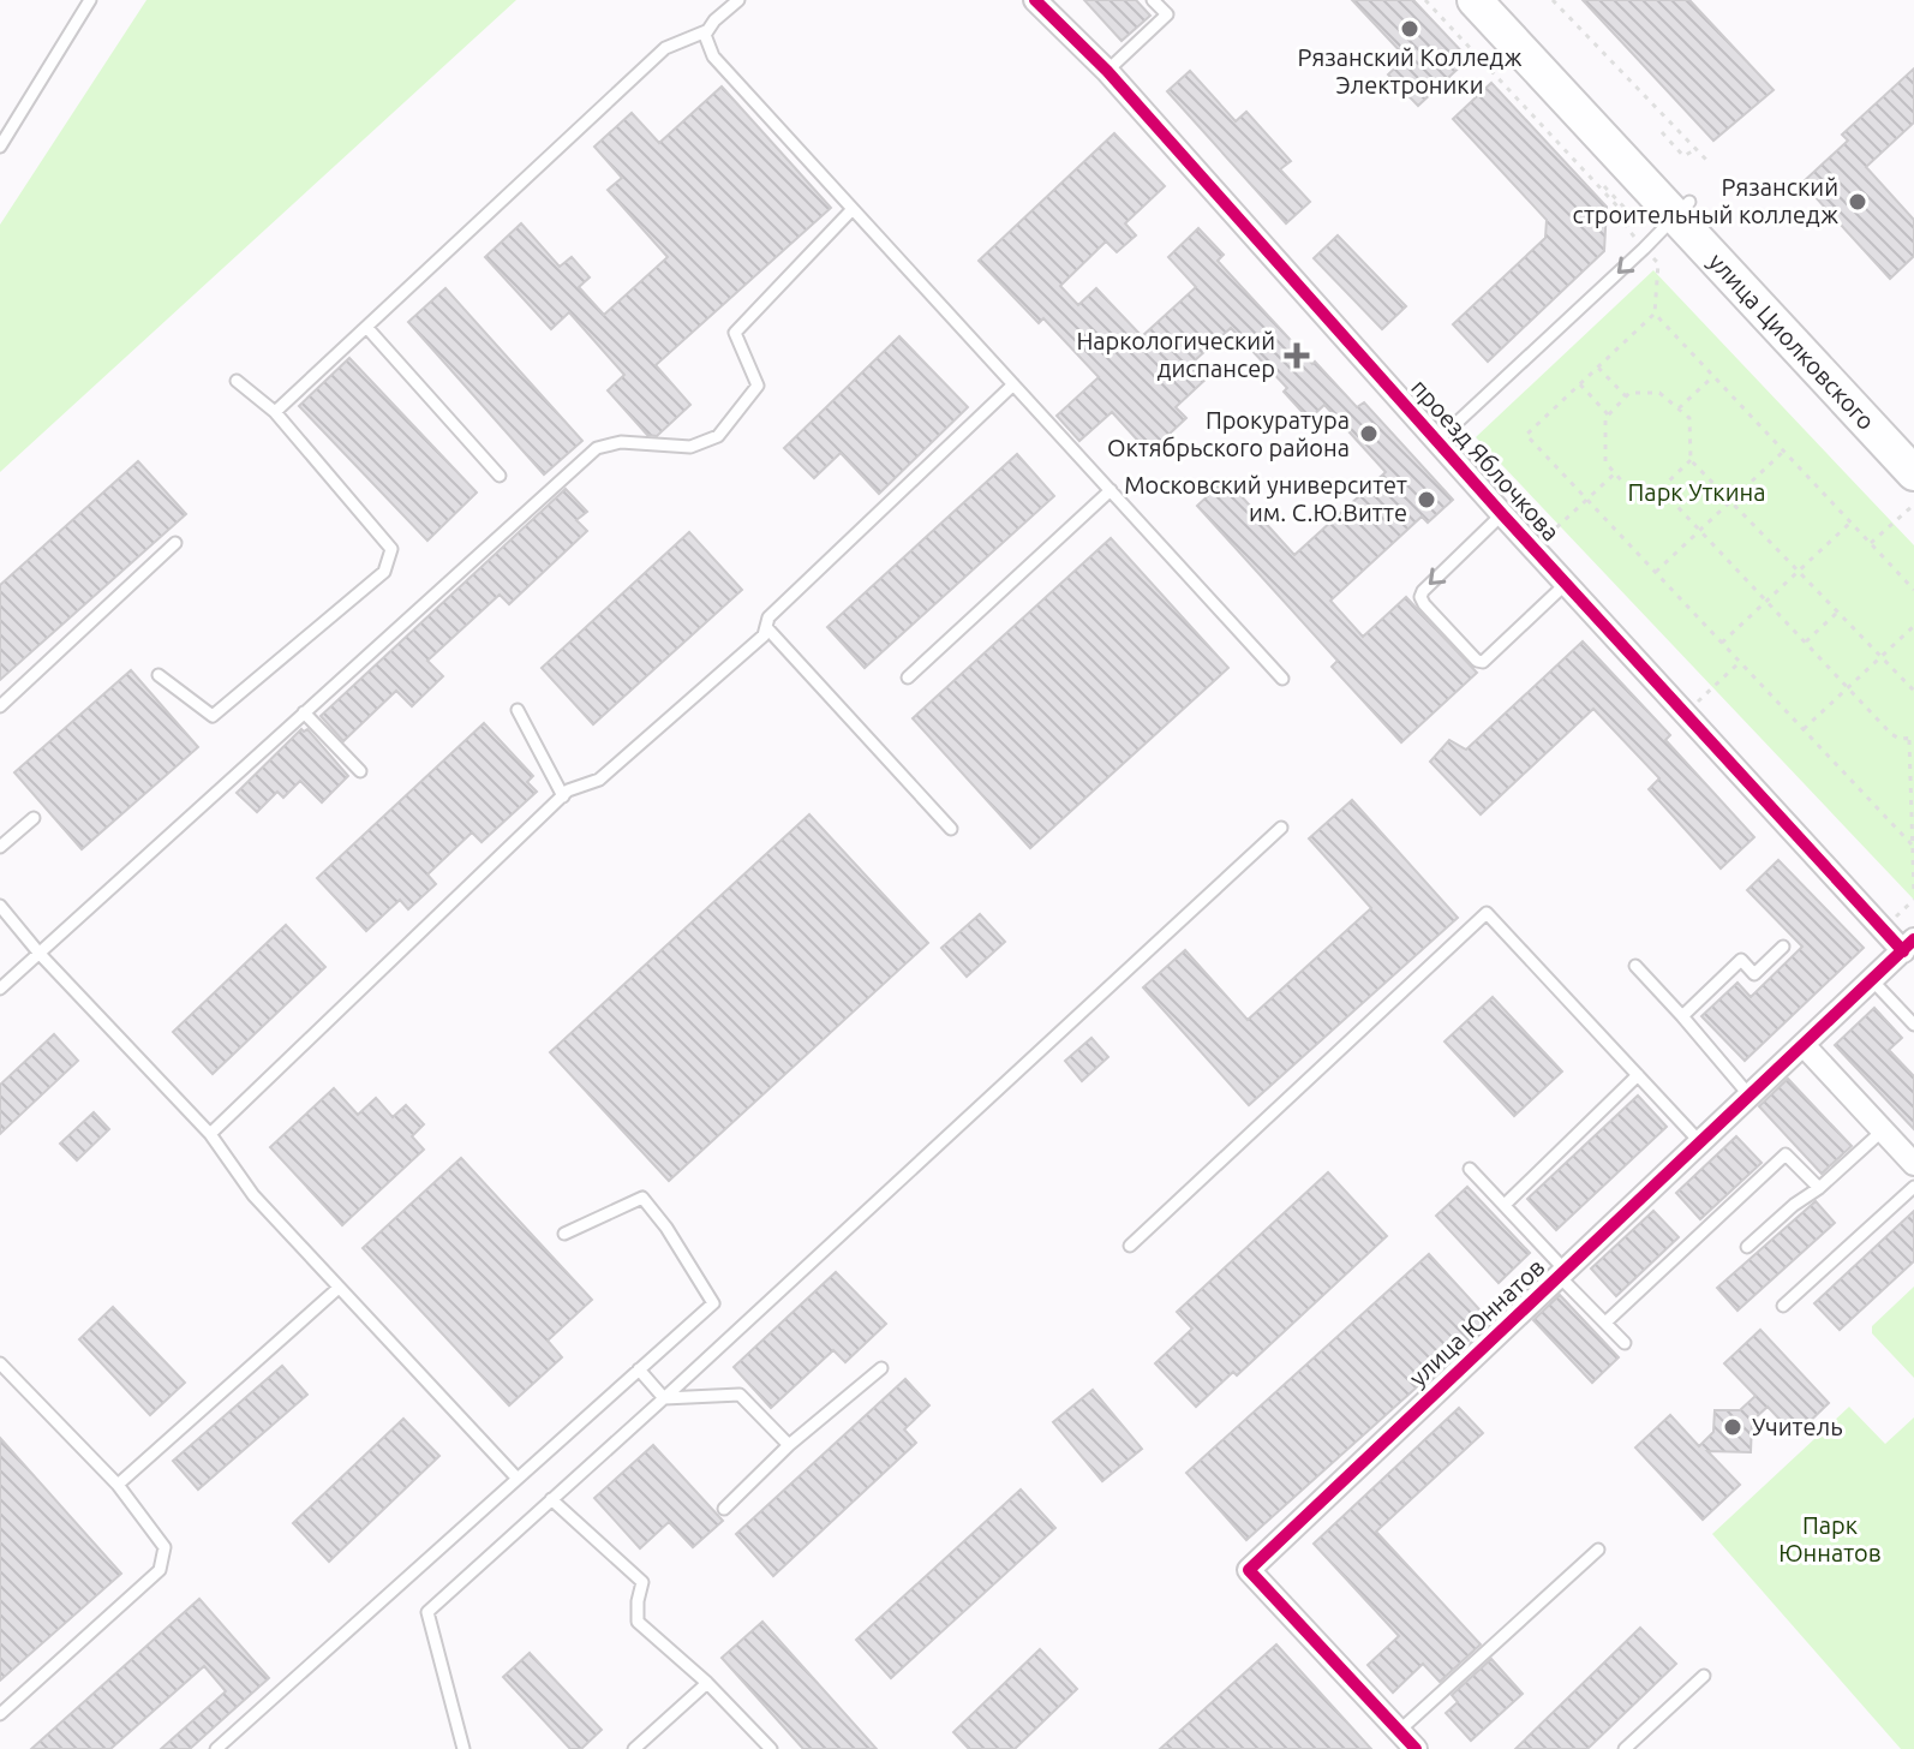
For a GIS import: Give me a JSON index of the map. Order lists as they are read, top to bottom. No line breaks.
{"streets":{"main road":["улица Циолковского"],"street":["проезд Яблочкова","улица Юннатов"]},"crossings":[["проезд Яблочкова","улица Юннатов"]],"parks":["Парк Уткина","Парк Юннатов"],"places":{"other":["Рязанский Колледж Электроники","Рязанский строительный колледж","Прокуратура Октябрьского района","Московский университет им. С.Ю.Витте","Учитель"],"health":["Наркологический диспансер"]}}
